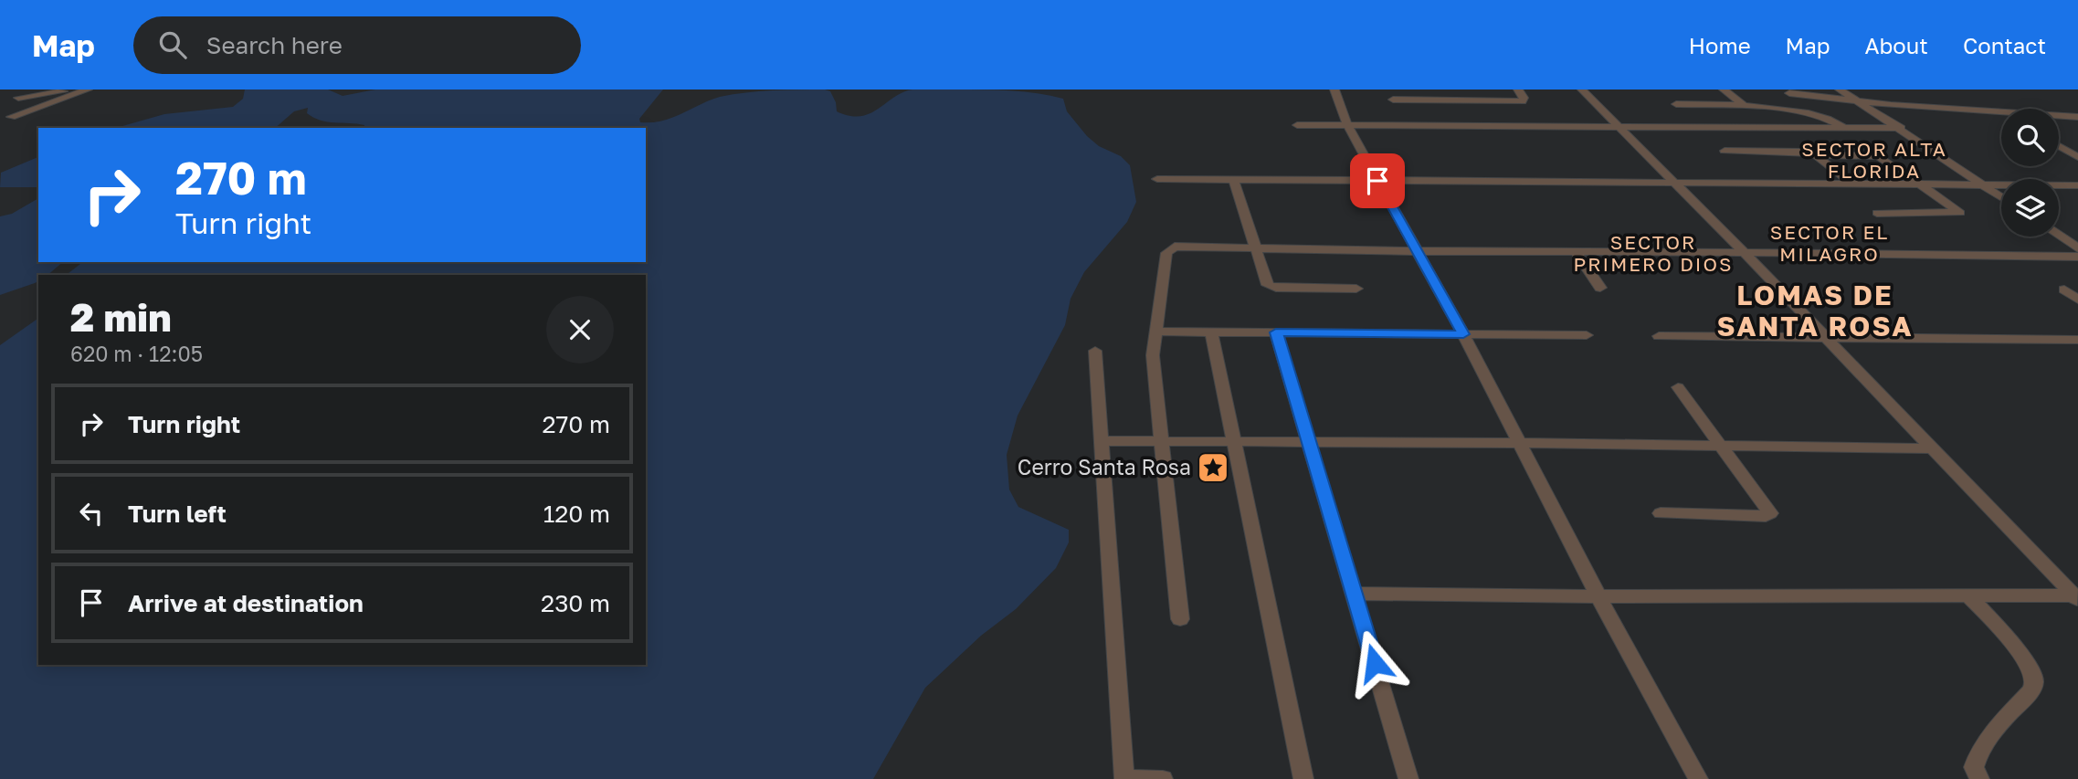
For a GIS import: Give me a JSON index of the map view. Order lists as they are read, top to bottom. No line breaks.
{"districts":["SECTOR ALTA FLORIDA","SECTOR EL MILAGRO","SECTOR PRIMERO DIOS","LOMAS DE SANTA ROSA"],"places":{"place":["Cerro Santa Rosa"]},"page":{"header":"Map","search":"Search here","nav":["Home","Map","About","Contact"],"turn":["270 m","Turn right"],"heading":["2 min","620 m · 12:05"],"list":[{"name":"Turn right","value":"270 m"},{"name":"Turn left","value":"120 m"},{"name":"Arrive at destination","value":"230 m"}]}}
